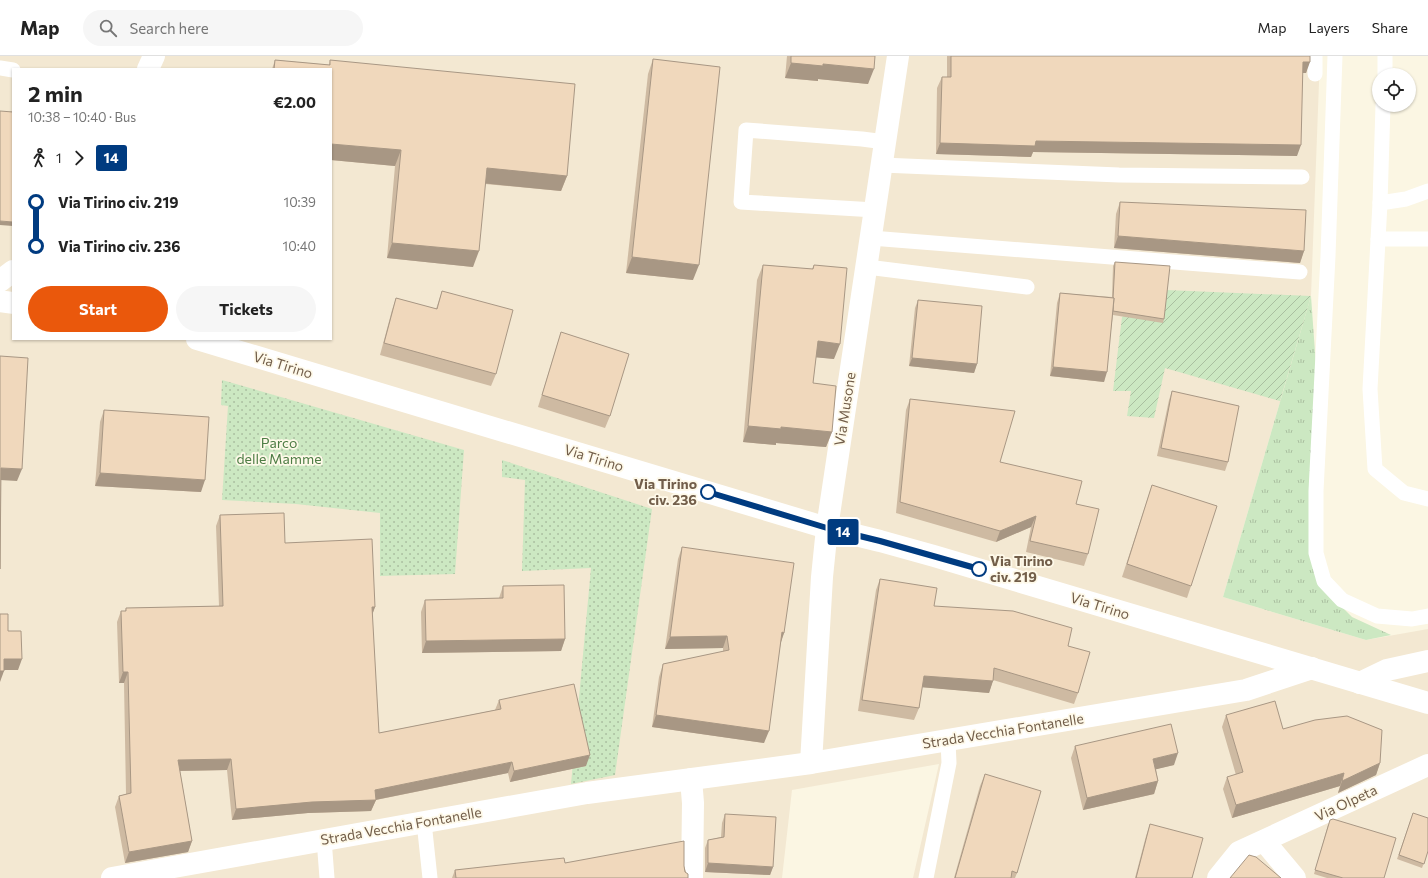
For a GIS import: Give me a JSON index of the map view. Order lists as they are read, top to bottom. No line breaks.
{"streets":{"street":["Via Tirino","Via Musone","Strada Vecchia Fontanelle","Via Olpeta"]},"crossings":[["Via Tirino","Via Musone"],["Via Tirino","Strada Vecchia Fontanelle"],["Via Musone","Strada Vecchia Fontanelle"]],"parks":["Parco delle Mamme"],"places":["Via Tirino civ. 236","Via Tirino civ. 219"],"lines":["bus line 14"],"page":{"header":"Map","search":"Search here","nav":["Map","Layers","Share"],"on_map":"14","heading":["2 min","10:38 – 10:40 · Bus","€2.00"],"legs":["1","14"],"list":[{"name":"Via Tirino civ. 219","value":"10:39"},{"name":"Via Tirino civ. 236","value":"10:40"}],"buttons":["Start","Tickets"]}}
